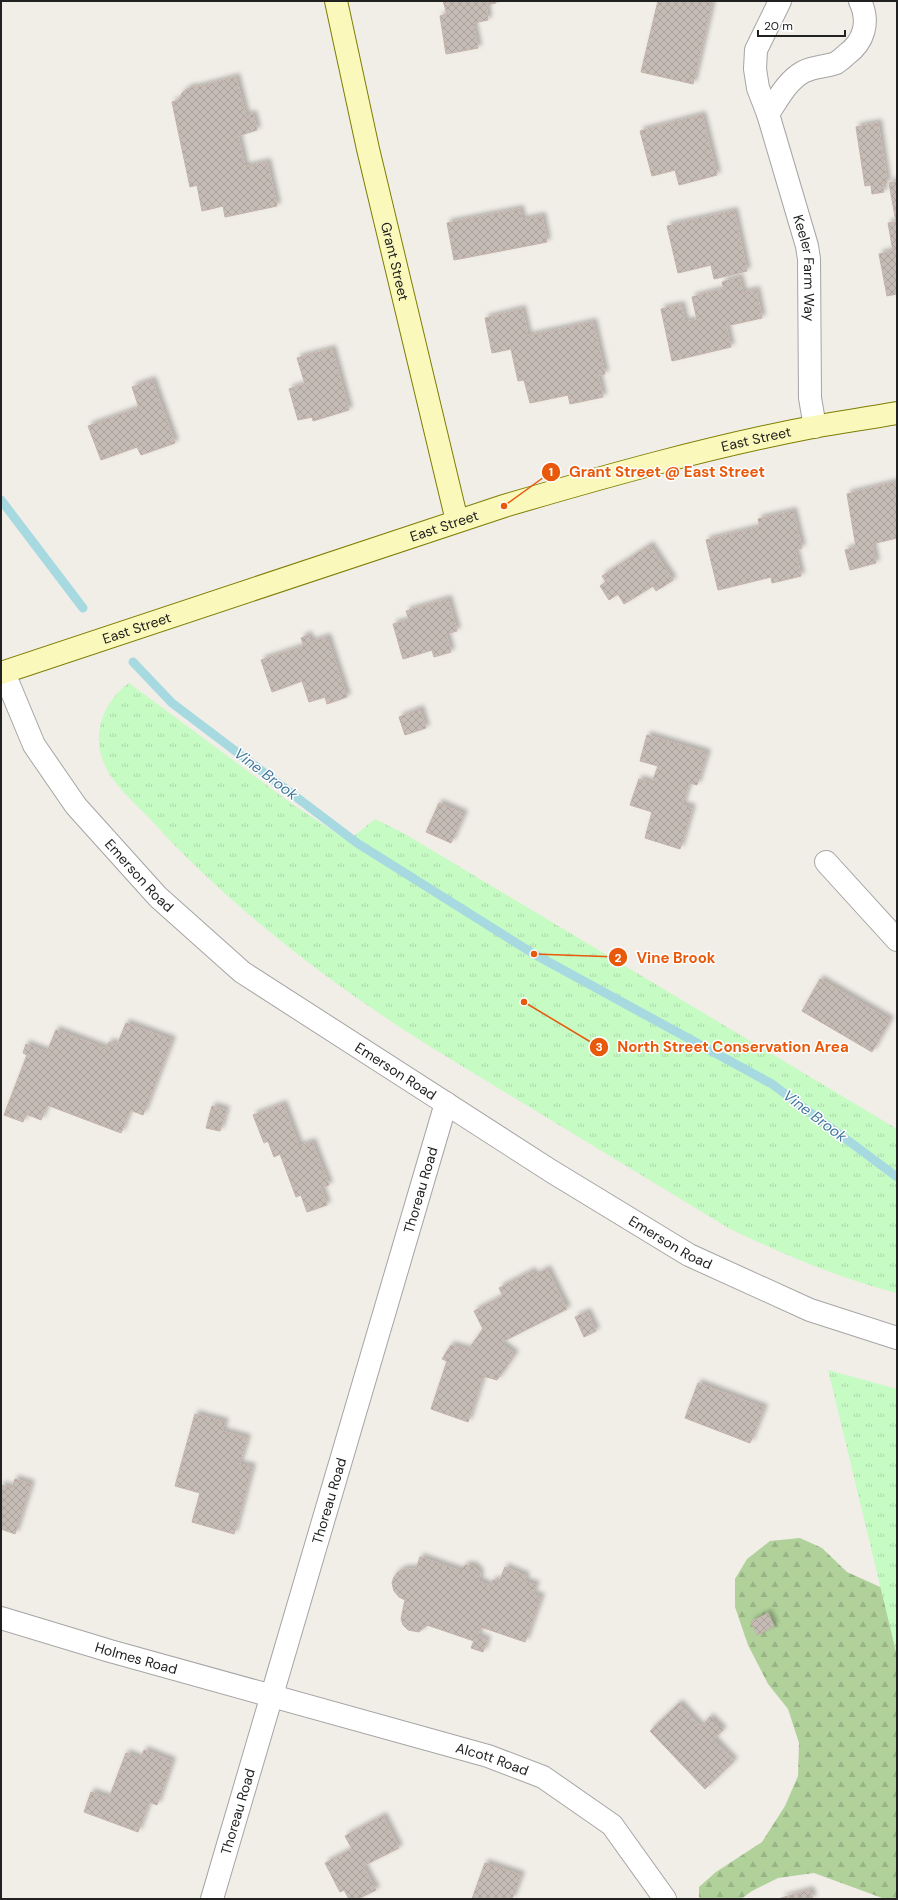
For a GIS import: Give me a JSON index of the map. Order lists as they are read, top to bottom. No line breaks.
{"streets":{"street":["Grant Street","Keeler Farm Way","East Street","Emerson Road","Thoreau Road","Holmes Road","Alcott Road"]},"crossings":[["Grant Street","East Street"],["Keeler Farm Way","East Street"],["East Street","Emerson Road"],["Emerson Road","Thoreau Road"],["Thoreau Road","Holmes Road"],["Thoreau Road","Alcott Road"],["Holmes Road","Alcott Road"]],"water":["Vine Brook"],"places":["Grant Street @ East Street","Vine Brook","North Street Conservation Area"],"scale_bar":"20 m"}
